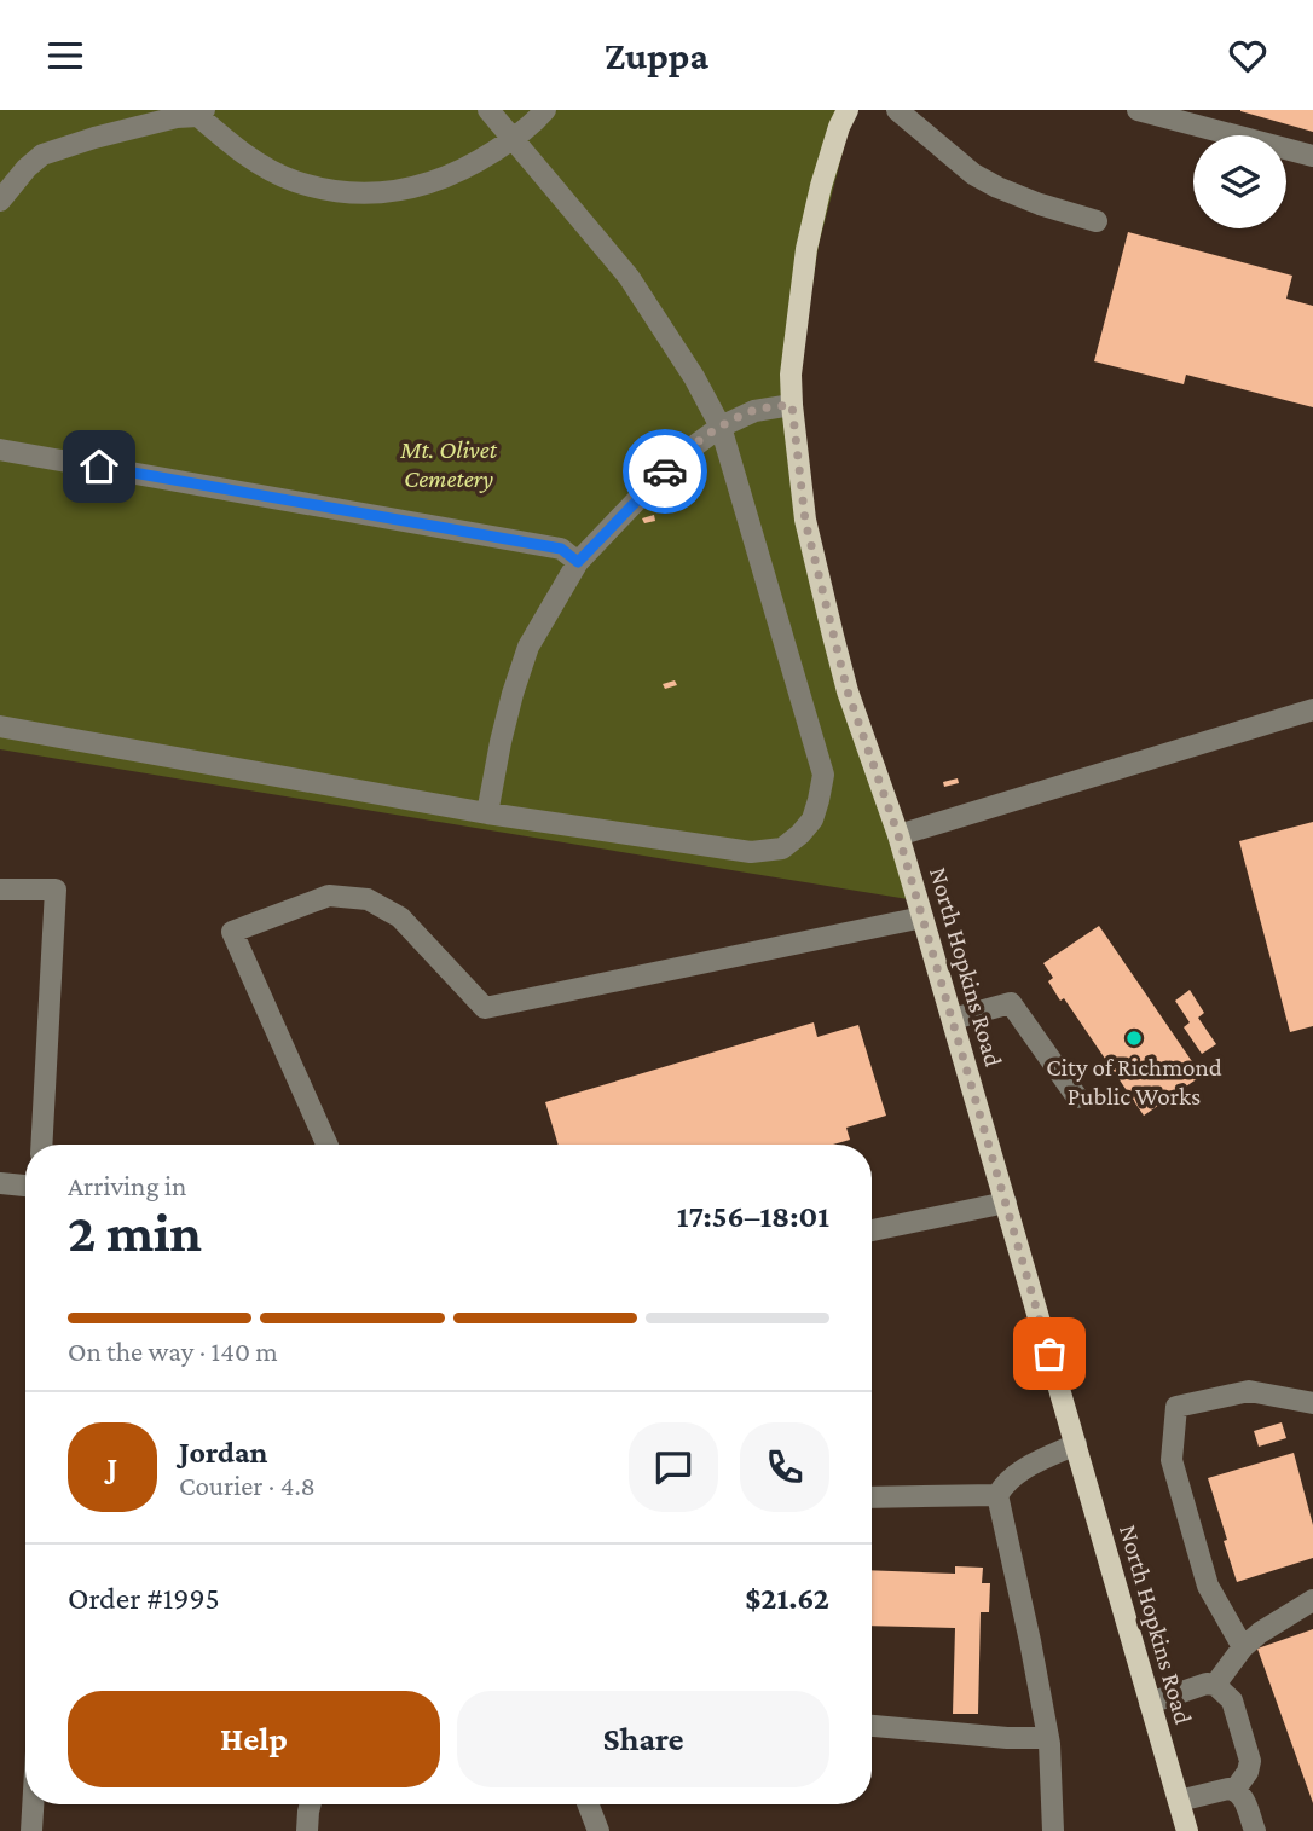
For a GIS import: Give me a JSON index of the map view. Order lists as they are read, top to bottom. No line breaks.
{"streets":{"main road":["North Hopkins Road"]},"parks":["Mt. Olivet Cemetery"],"places":["City of Richmond Public Works"],"page":{"header":"Zuppa","heading":["2 min","Arriving in","17:56–18:01"],"panel":["Jordan","Courier · 4.8","Order #1995","$21.62"],"bar":"On the way · 140 m","round":"J","buttons":["Help","Share"]}}
